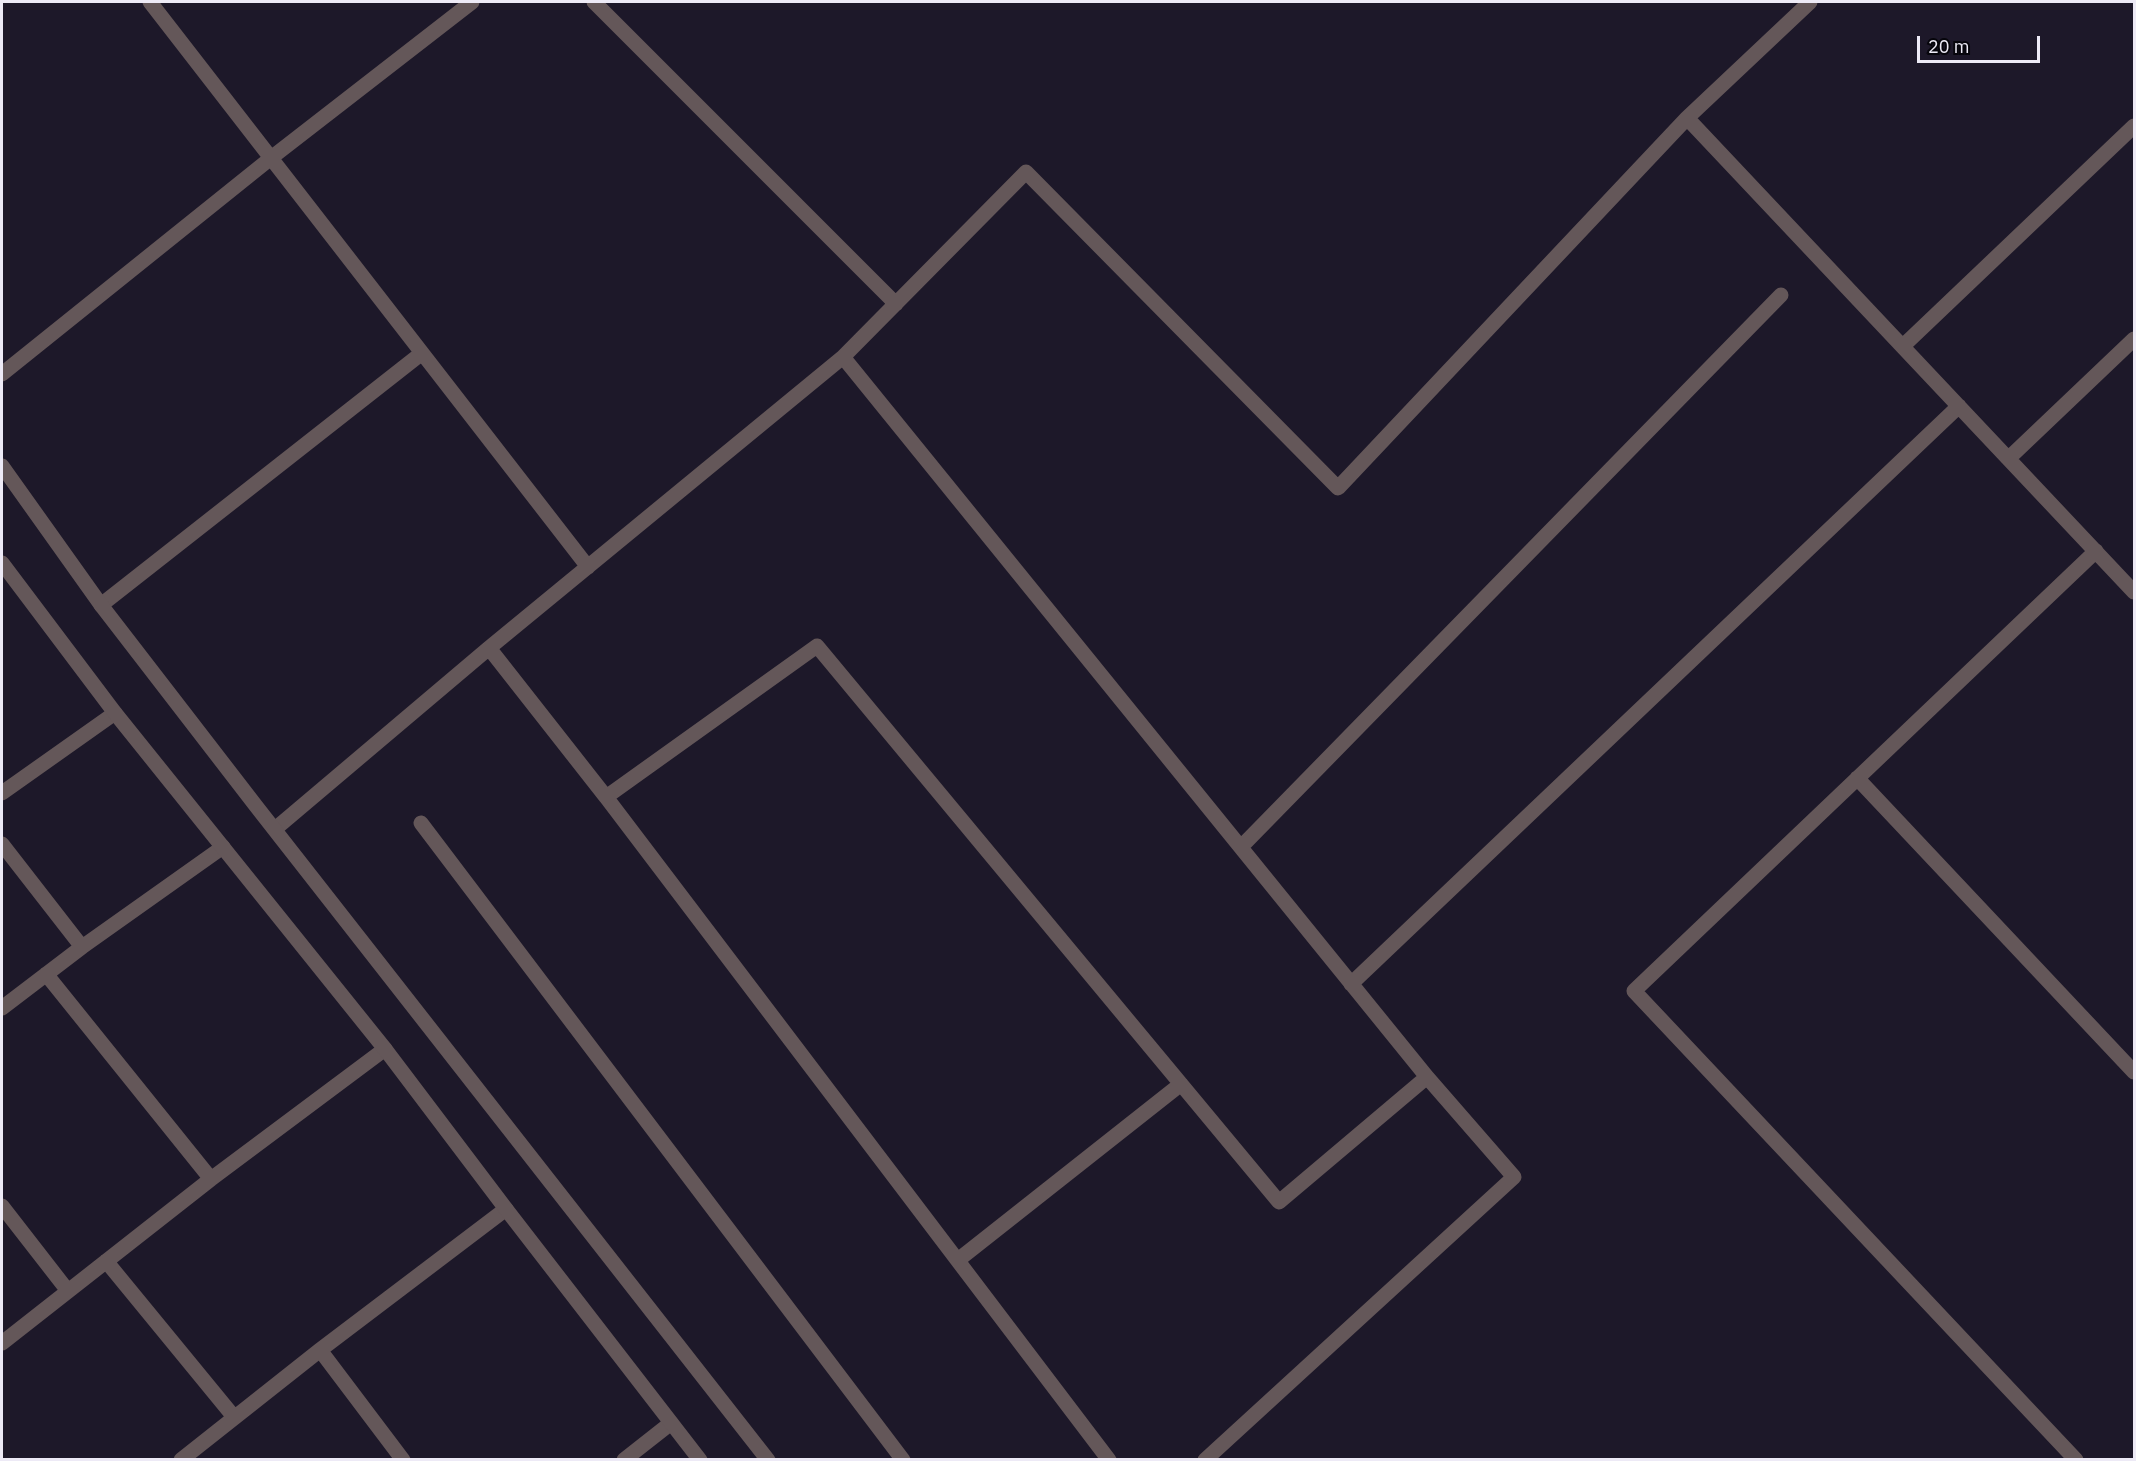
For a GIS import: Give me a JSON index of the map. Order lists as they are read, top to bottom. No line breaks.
{"scale_bar":"20 m"}
